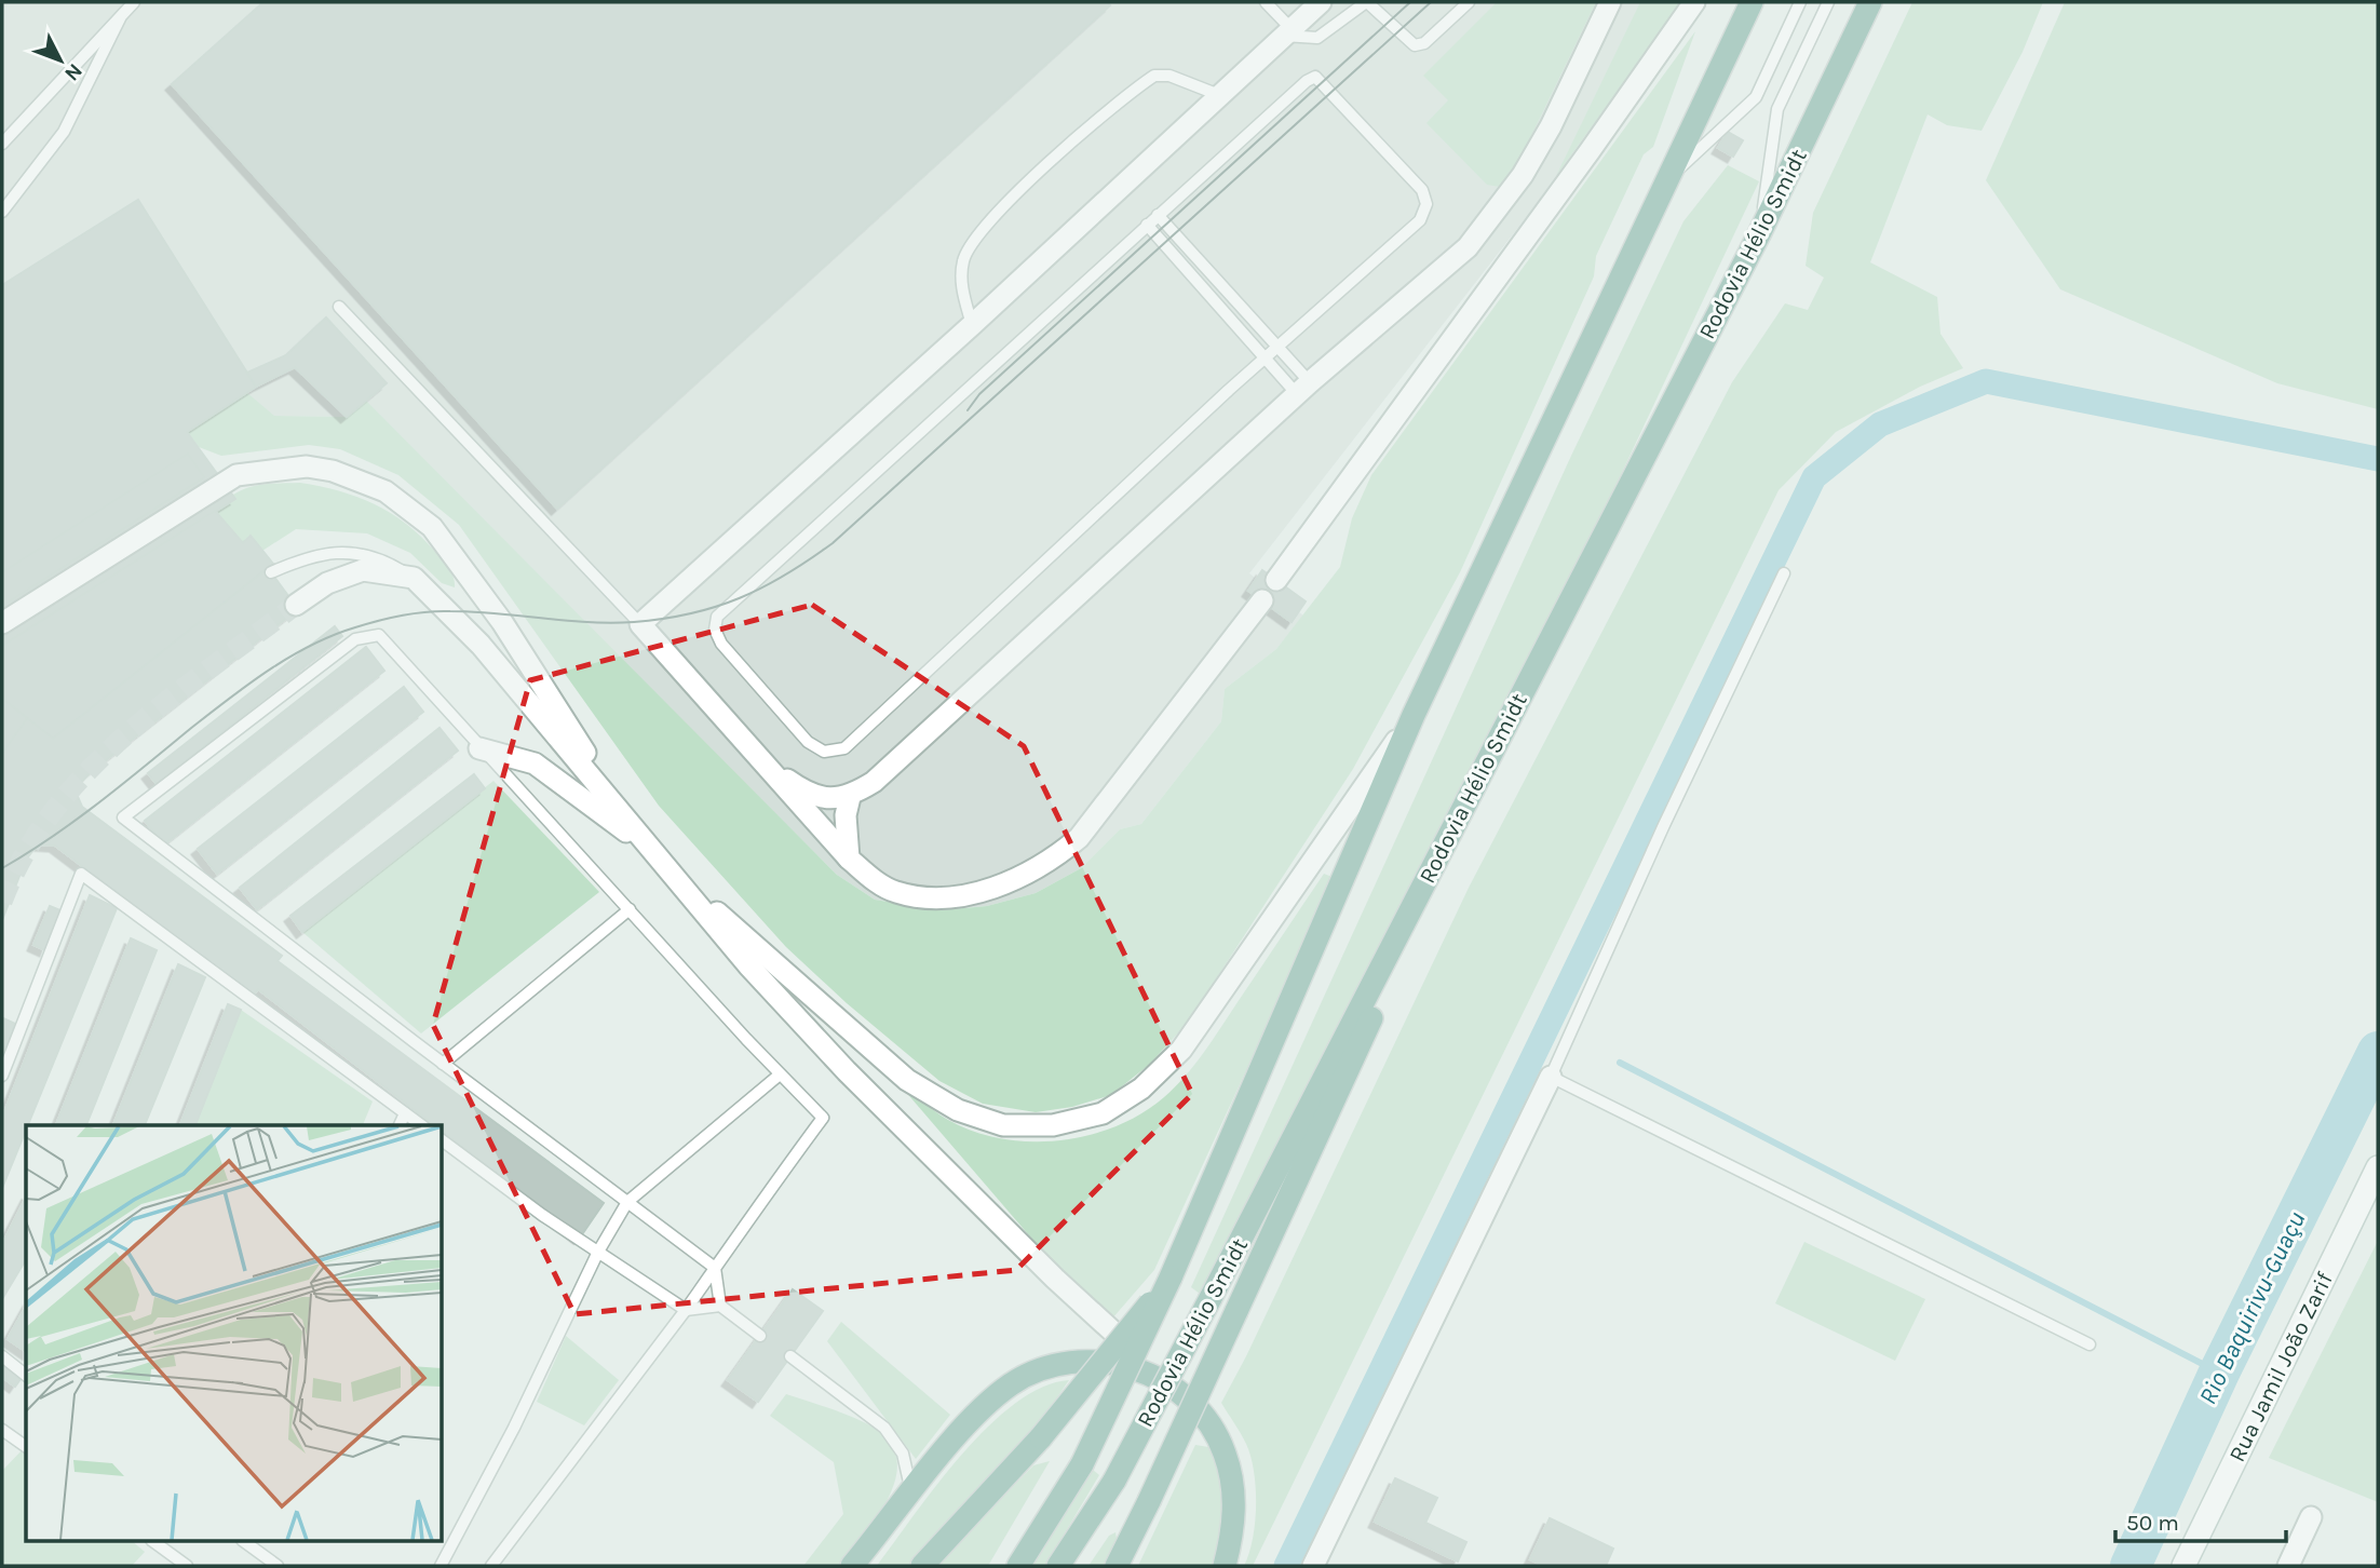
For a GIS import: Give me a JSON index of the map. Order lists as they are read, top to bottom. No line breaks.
{"streets":{"main road":["Rodovia Hélio Smidt","Rua Jamil João Zarif"]},"water":["Rio Baquirivu-Guaçu"],"scale_bar":"50 m","north":"bottom right"}
